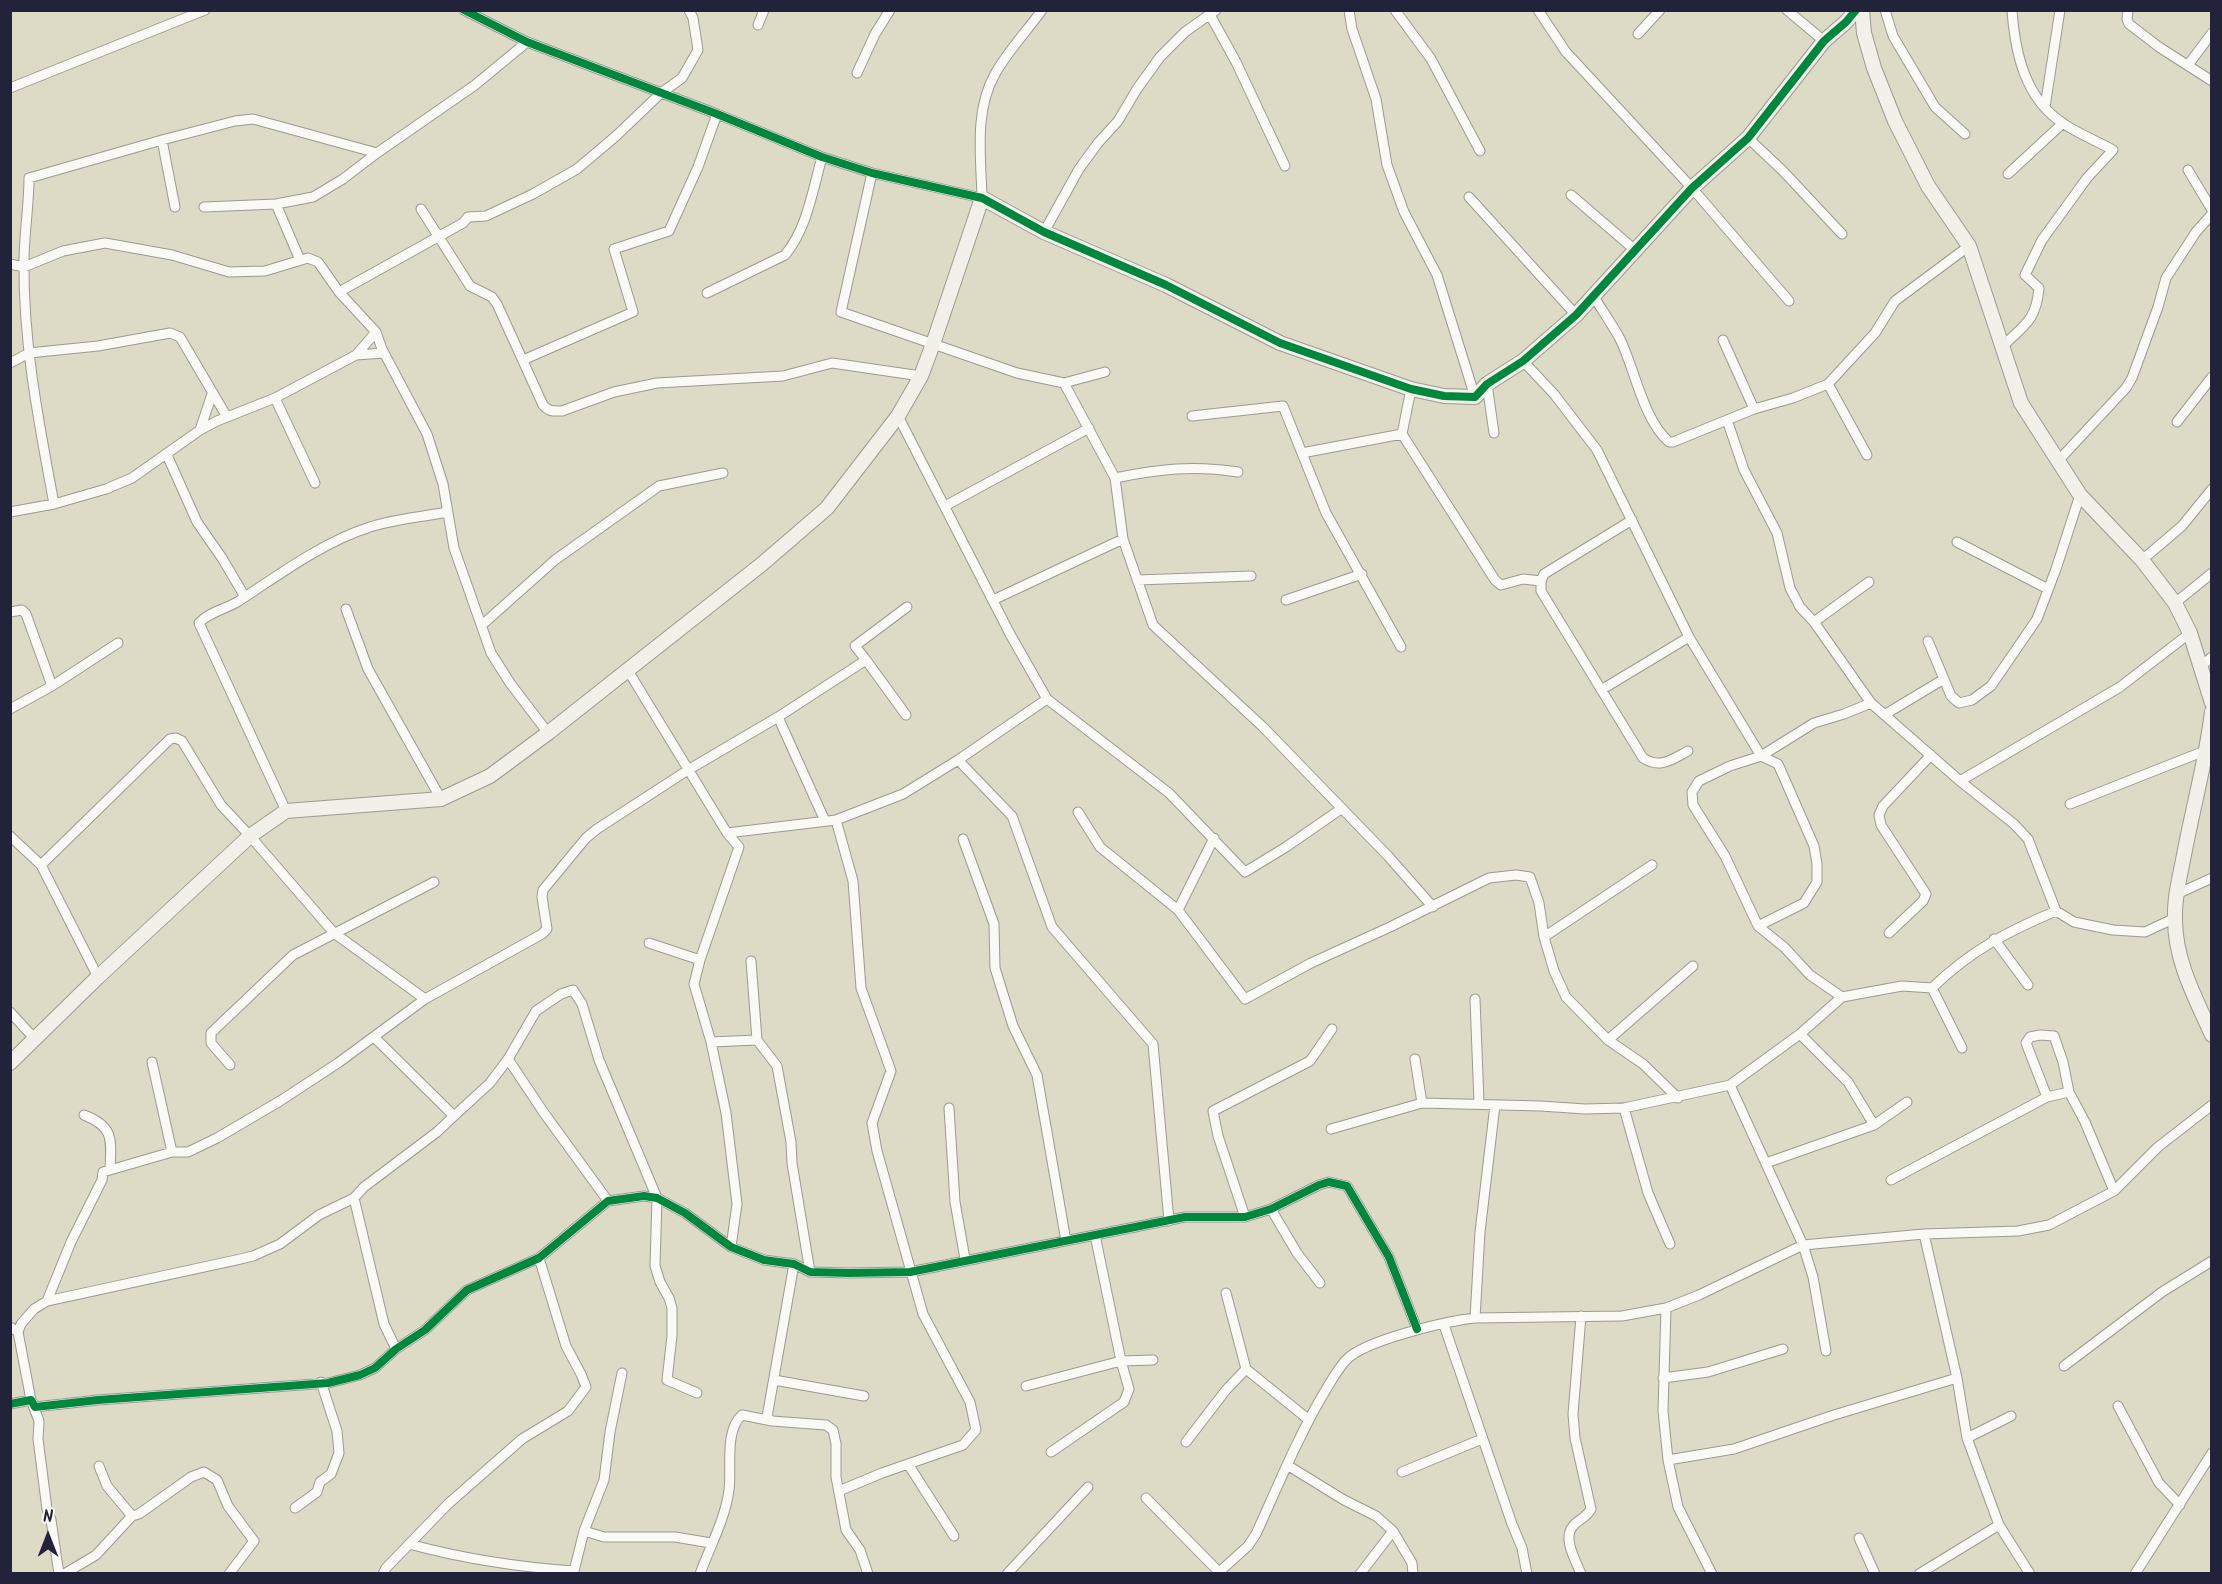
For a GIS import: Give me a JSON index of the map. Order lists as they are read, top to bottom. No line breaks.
{"north":"top"}
